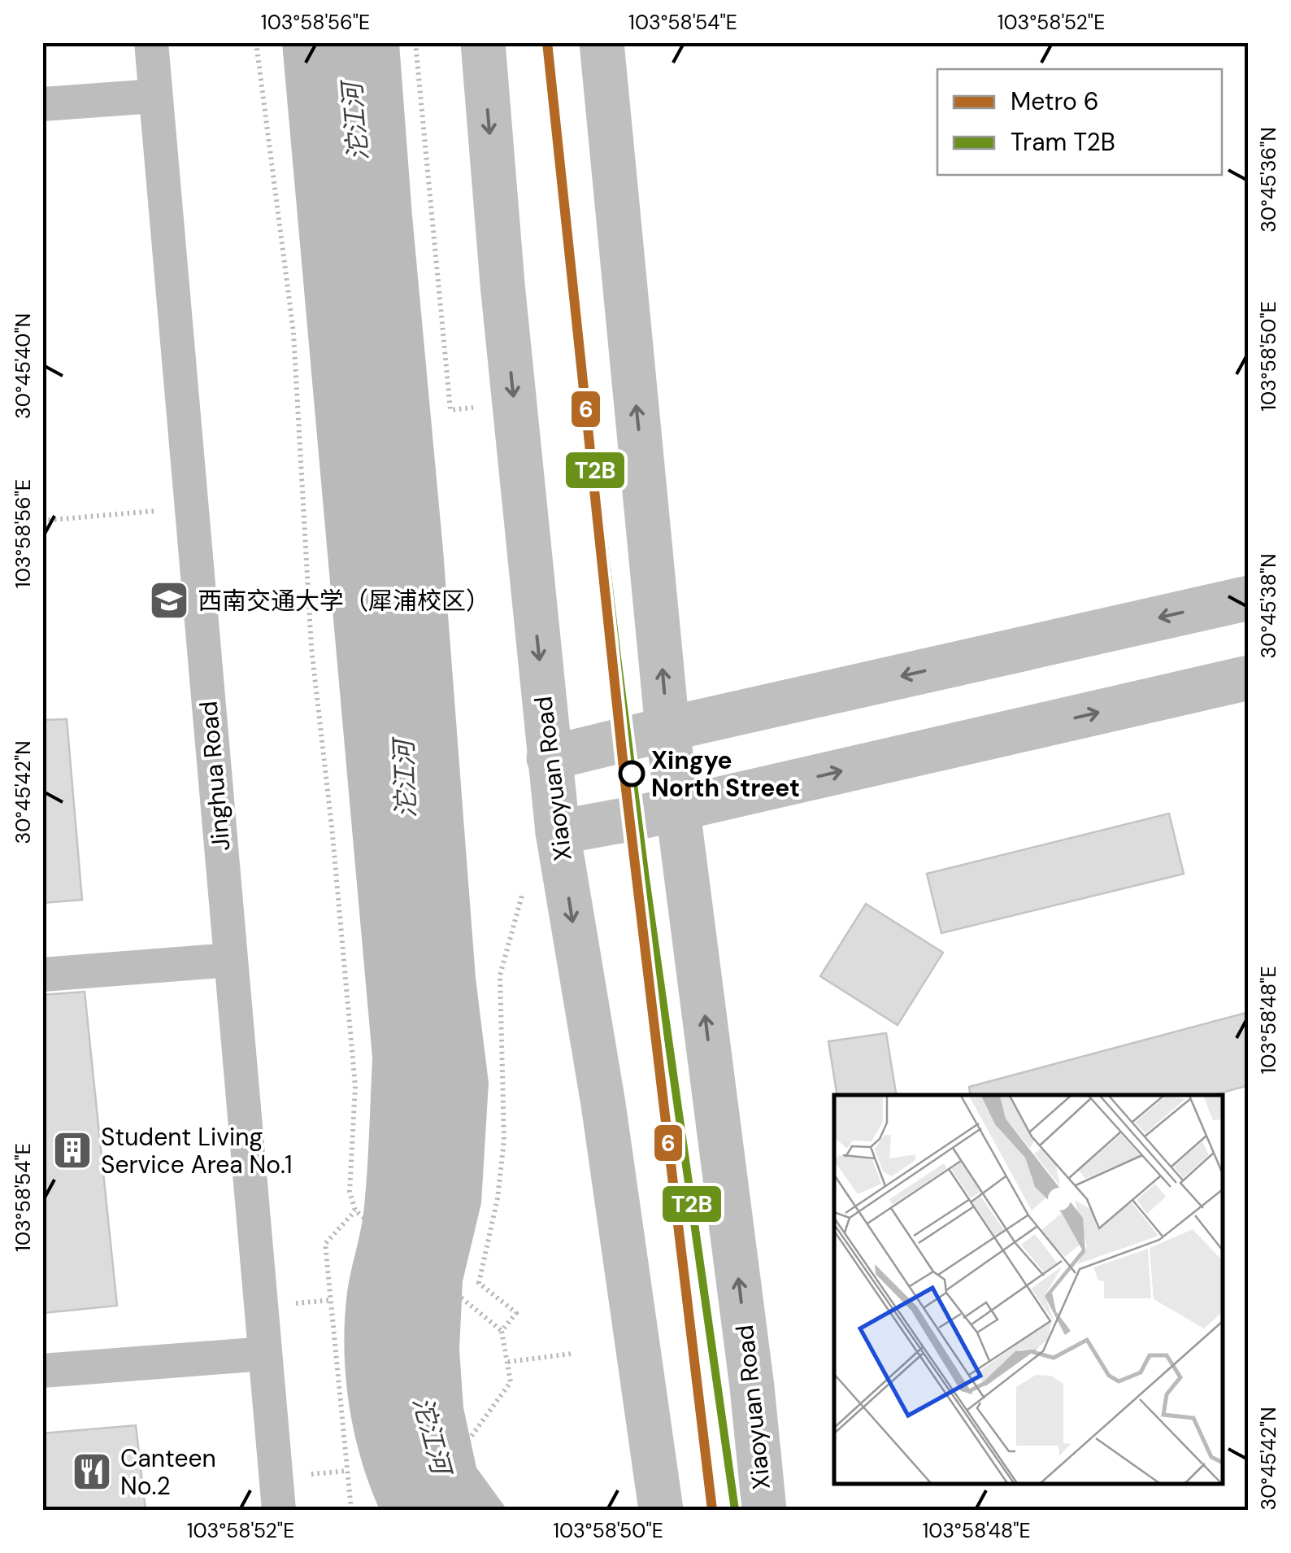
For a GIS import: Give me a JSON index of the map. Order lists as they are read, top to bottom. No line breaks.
{"streets":{"street":["Jinghua Road","Xiaoyuan Road"]},"water":["沱江河"],"places":{"school or university":["西南交通大学（犀浦校区）"],"other":["Xingye North Street"],"building":["Student Living Service Area No.1"],"restaurant":["Canteen No.2"]},"lines":["metro line 6","tram line T2B"],"legend":["Metro 6","Tram T2B"],"coordinates":["103°58'56\"E","103°58'54\"E","103°58'52\"E","30°45'36\"N","103°58'50\"E","30°45'40\"N","30°45'38\"N","30°45'42\"N","103°58'48\"E"]}
